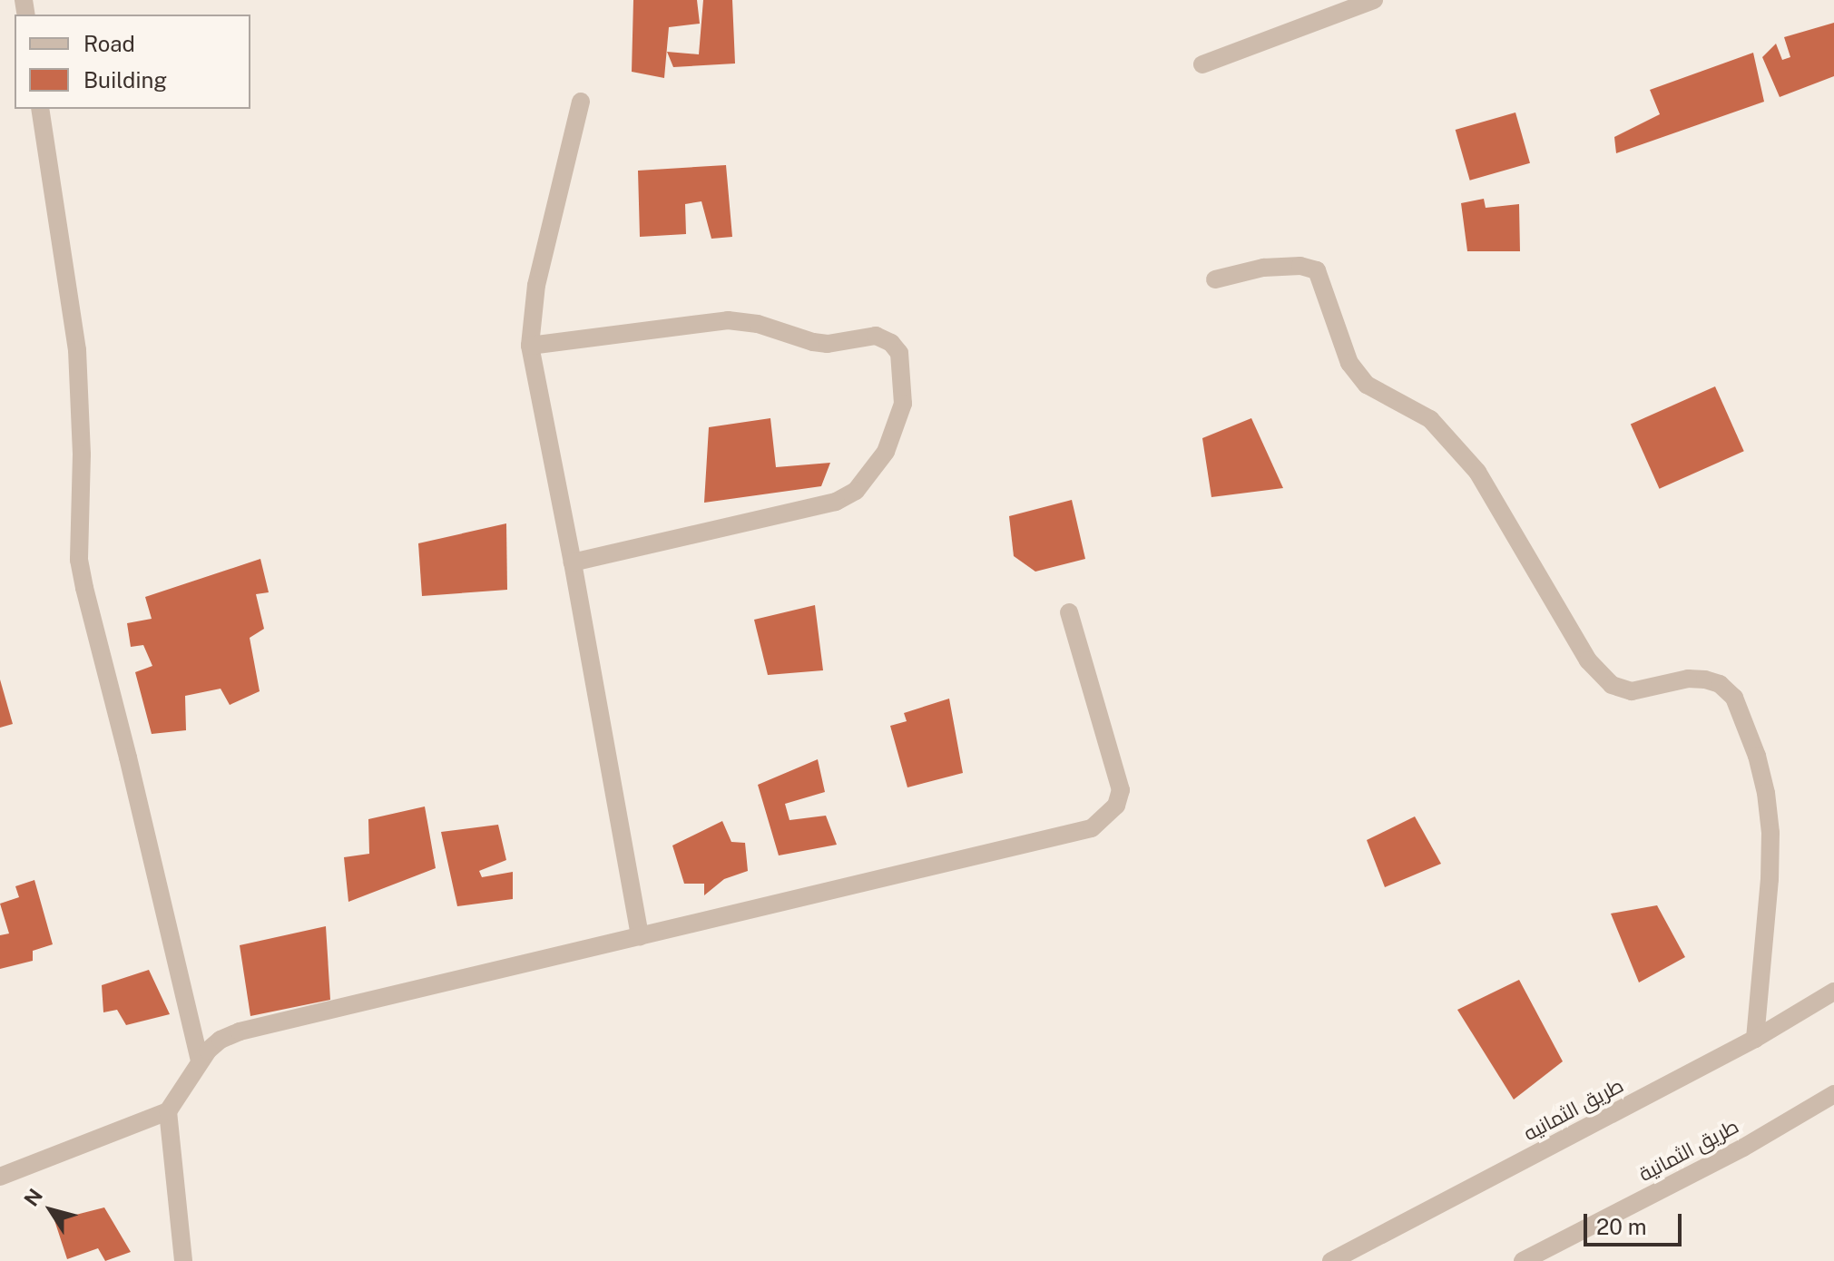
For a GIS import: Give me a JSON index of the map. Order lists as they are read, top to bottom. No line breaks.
{"streets":{"street":["طريق الثمانيه","طريق الثمانية"]},"legend":["Road","Building"],"scale_bar":"20 m","north":"top left"}
